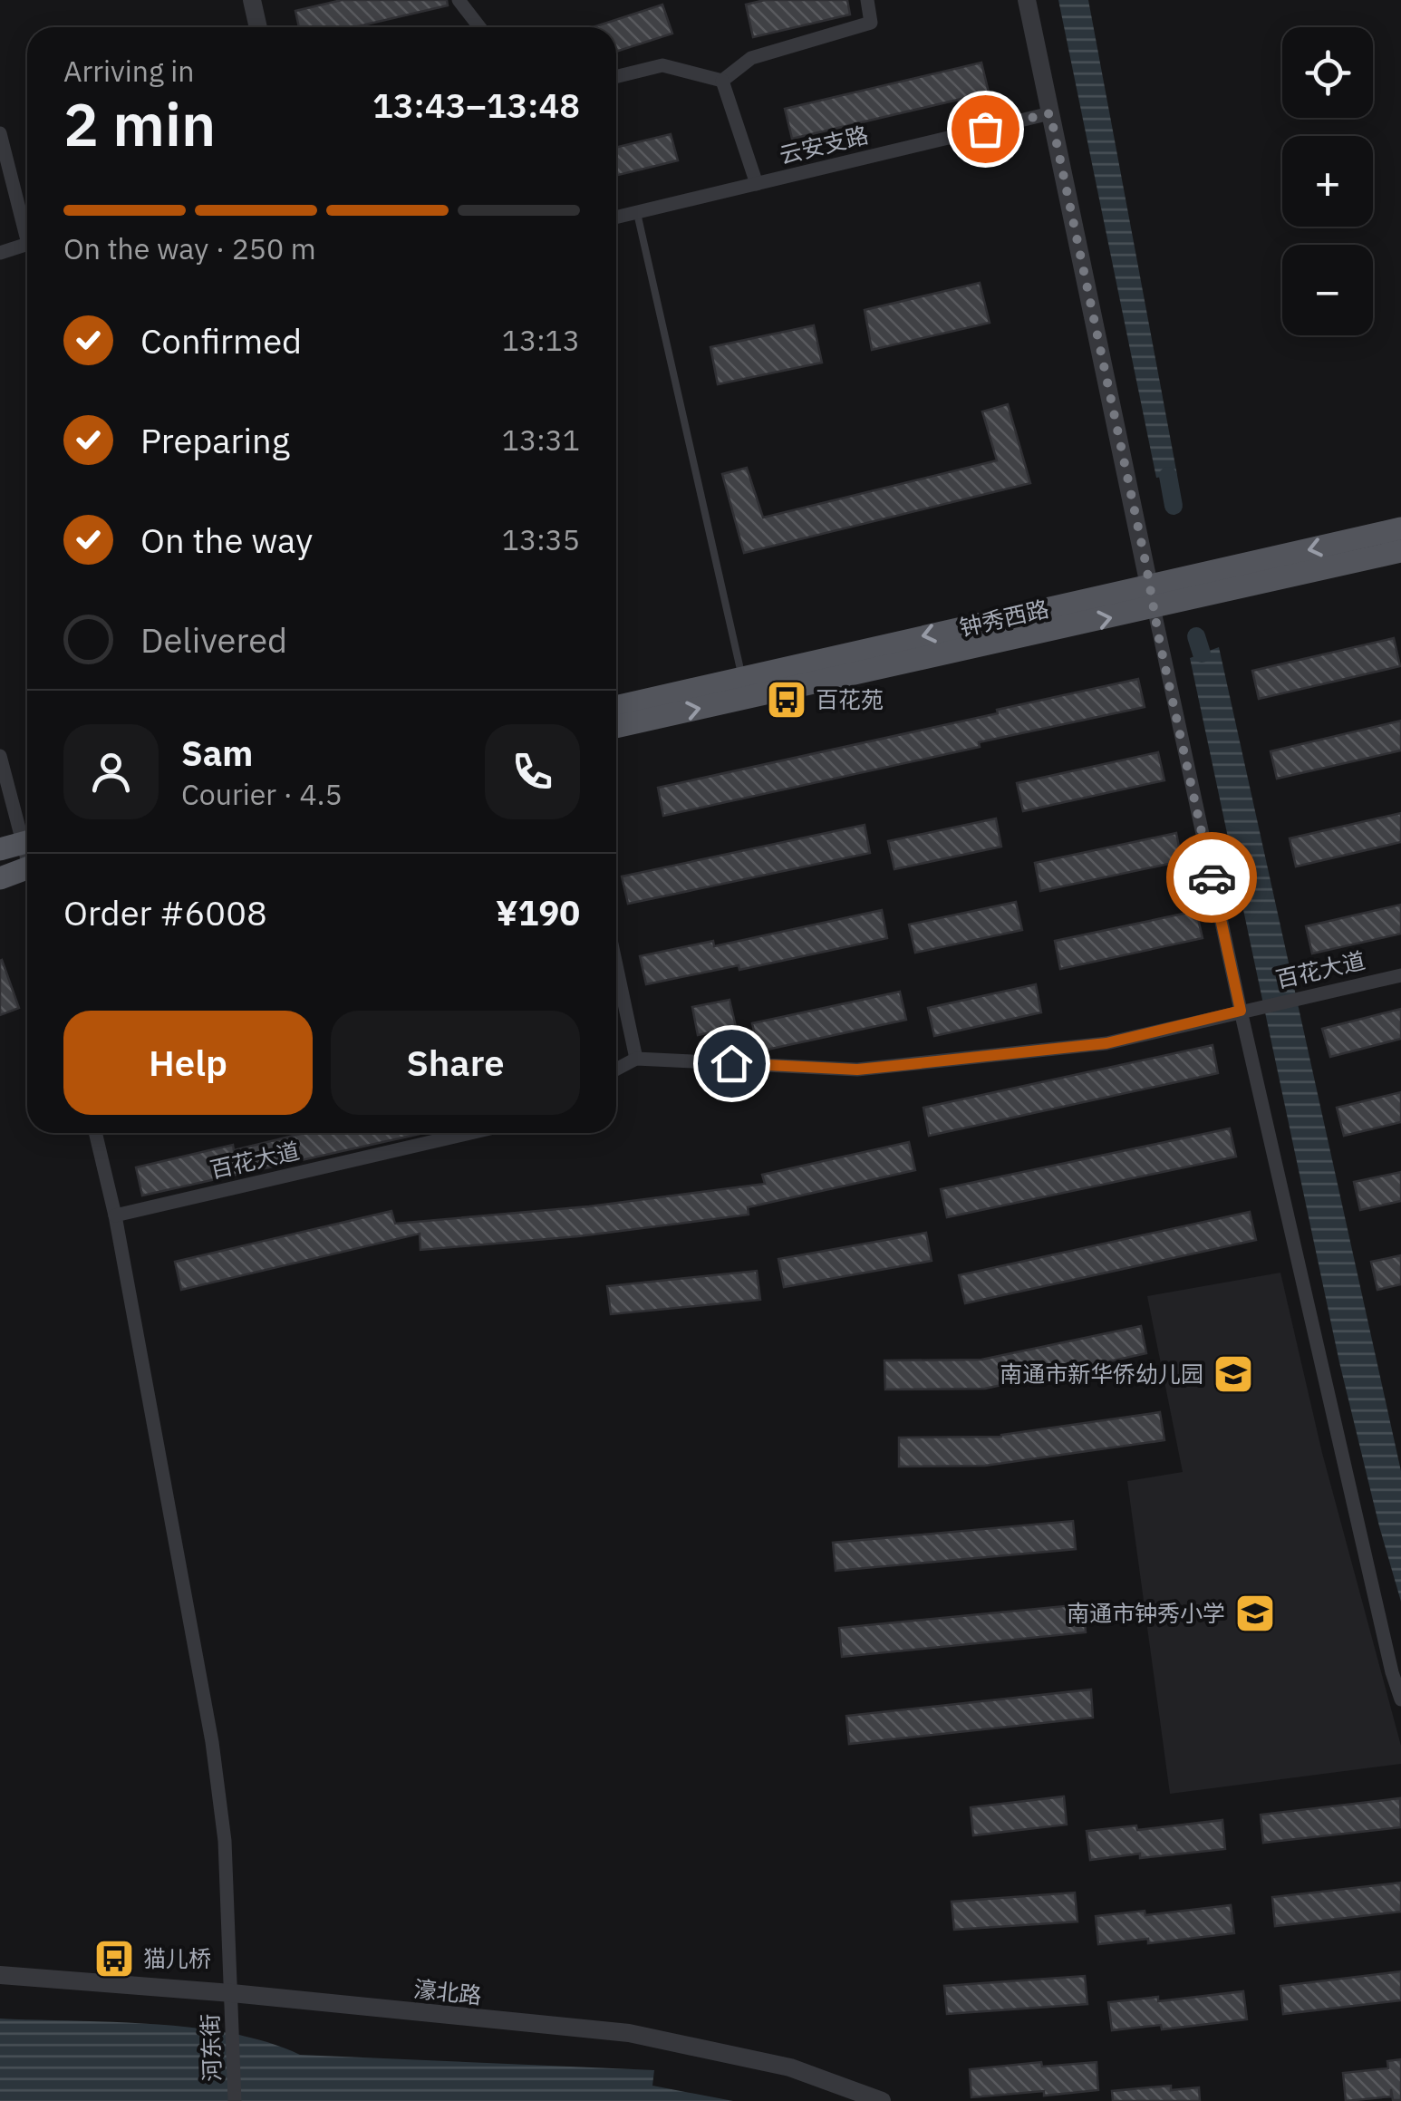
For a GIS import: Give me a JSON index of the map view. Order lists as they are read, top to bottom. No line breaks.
{"streets":{"main road":["钟秀西路"],"street":["云安支路","百花大道","濠北路","河东街"]},"crossings":[["百花大道","河东街"],["濠北路","河东街"]],"places":{"bus stop":["百花苑","猫儿桥"],"school or university":["南通市新华侨幼儿园","南通市钟秀小学"]},"page":{"map_buttons":["+","−"],"heading":["2 min","Arriving in","13:43–13:48"],"panel":["Sam","Courier · 4.5","Order #6008","¥190"],"bar":"On the way · 250 m","list":[["Confirmed","13:13"],["Preparing","13:31"],["On the way","13:35"],"Delivered"],"buttons":["Help","Share"]}}
